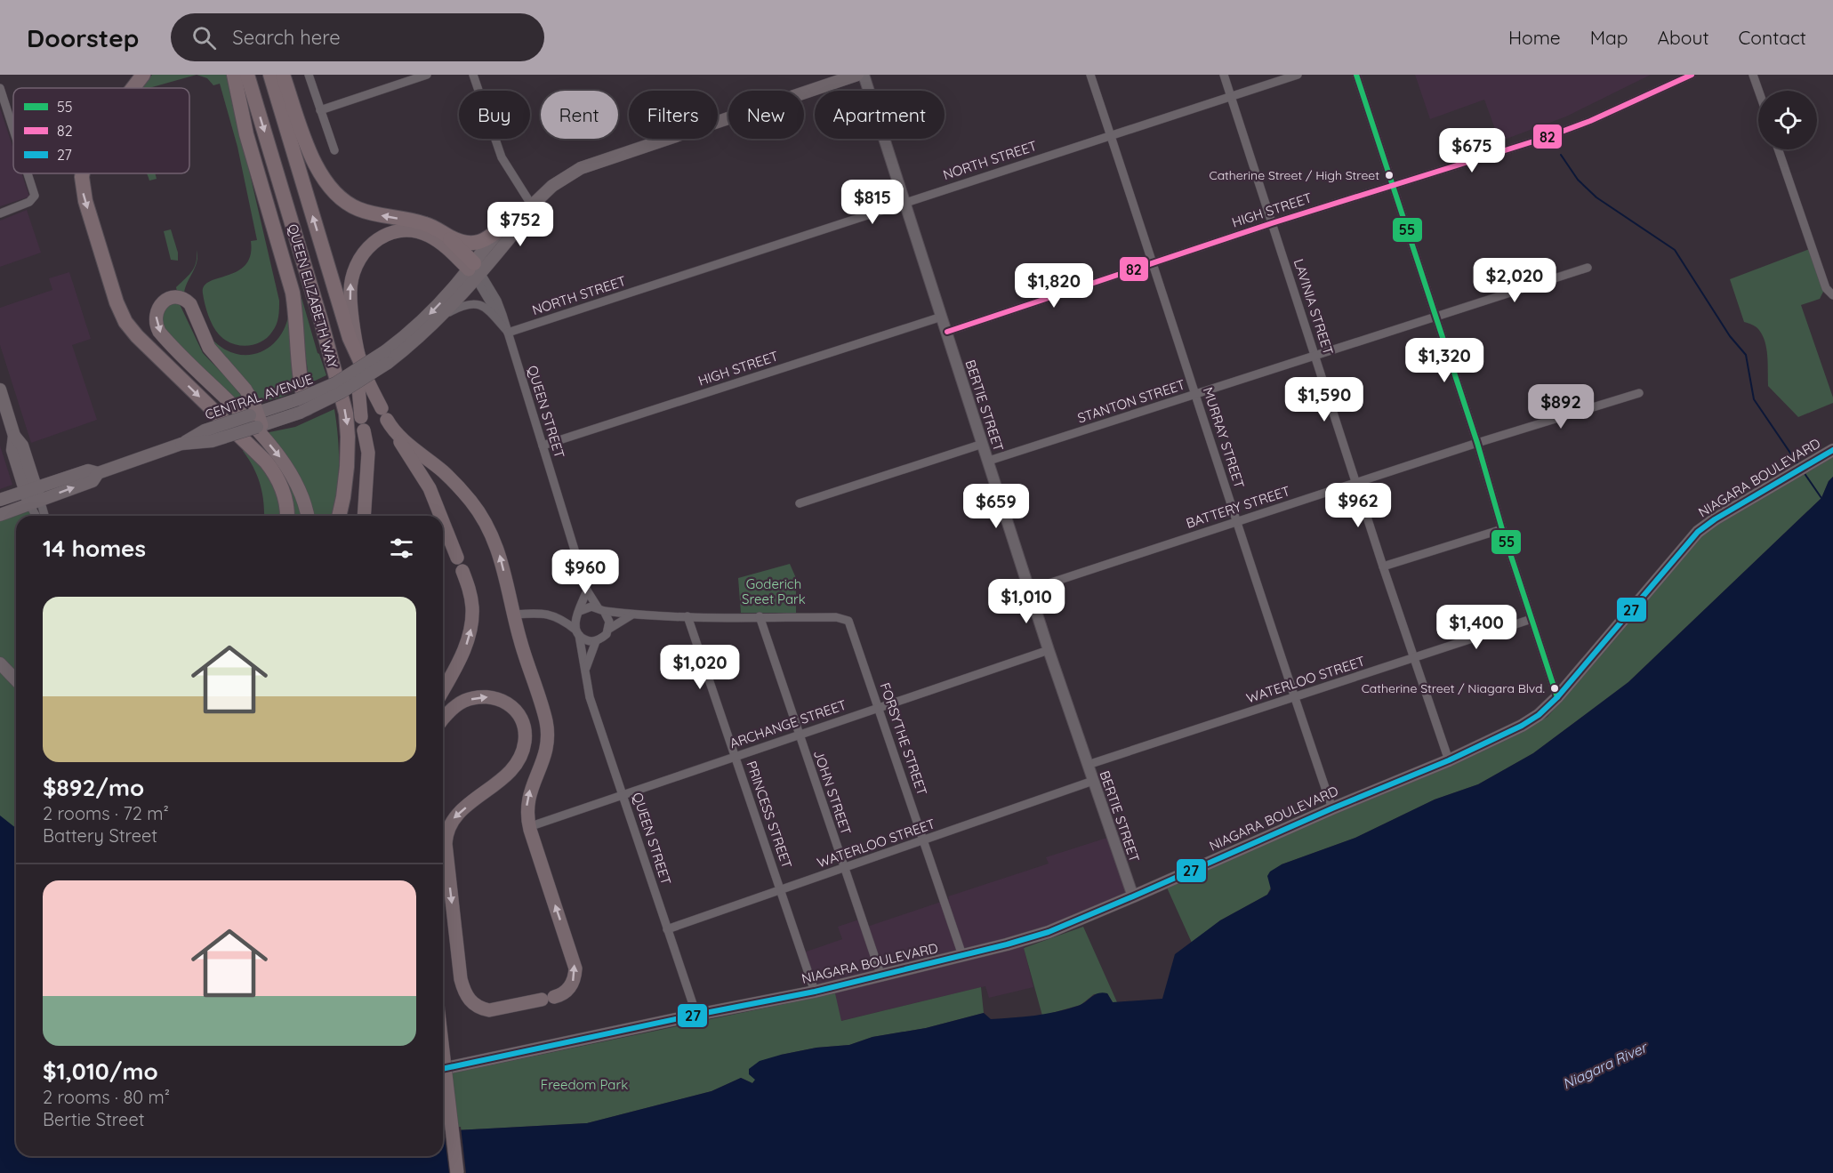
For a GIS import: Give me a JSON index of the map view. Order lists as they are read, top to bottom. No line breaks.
{"streets":{"highway":["QUEEN ELIZABETH WAY"],"main road":["CENTRAL AVENUE","NIAGARA BOULEVARD"],"street":["NORTH STREET","HIGH STREET","LAVINIA STREET","STANTON STREET","BERTIE STREET","QUEEN STREET","MURRAY STREET","BATTERY STREET","WATERLOO STREET","ARCHANGE STREET","FORSYTHE STREET","JOHN STREET","PRINCESS STREET"]},"crossings":[["NORTH STREET","LAVINIA STREET"],["NORTH STREET","BERTIE STREET"],["NORTH STREET","QUEEN STREET"],["NORTH STREET","MURRAY STREET"],["HIGH STREET","LAVINIA STREET"],["HIGH STREET","BERTIE STREET"],["HIGH STREET","QUEEN STREET"],["HIGH STREET","MURRAY STREET"],["LAVINIA STREET","STANTON STREET"],["LAVINIA STREET","NIAGARA BOULEVARD"],["LAVINIA STREET","BATTERY STREET"],["LAVINIA STREET","WATERLOO STREET"],["CENTRAL AVENUE","QUEEN STREET"],["STANTON STREET","BERTIE STREET"],["STANTON STREET","MURRAY STREET"],["BERTIE STREET","NIAGARA BOULEVARD"],["BERTIE STREET","BATTERY STREET"],["BERTIE STREET","WATERLOO STREET"],["BERTIE STREET","ARCHANGE STREET"],["QUEEN STREET","NIAGARA BOULEVARD"],["QUEEN STREET","WATERLOO STREET"],["QUEEN STREET","ARCHANGE STREET"],["MURRAY STREET","NIAGARA BOULEVARD"],["MURRAY STREET","BATTERY STREET"],["MURRAY STREET","WATERLOO STREET"],["NIAGARA BOULEVARD","FORSYTHE STREET"],["NIAGARA BOULEVARD","JOHN STREET"],["NIAGARA BOULEVARD","PRINCESS STREET"],["WATERLOO STREET","FORSYTHE STREET"],["WATERLOO STREET","JOHN STREET"],["WATERLOO STREET","PRINCESS STREET"],["ARCHANGE STREET","FORSYTHE STREET"],["ARCHANGE STREET","JOHN STREET"],["ARCHANGE STREET","PRINCESS STREET"],["FORSYTHE STREET","JOHN STREET"]],"water":["Niagara River"],"parks":["Goderich Sreet Park","Freedom Park"],"places":["Catherine Street / High Street","Catherine Street / Niagara Blvd."],"lines":["transit line 55","transit line 82","transit line 27"],"legend":["55","82","27"],"page":{"header":"Doorstep","search":"Search here","nav":["Home","Map","About","Contact"],"chip":["Buy","Rent","Filters","New","Apartment"],"price":["$675","$815","$752","$2,020","$1,820","$1,320","$1,590","$892","$962","$659","$960","$1,010","$1,400","$1,020"],"heading":"14 homes","list":[{"name":"$892/mo","note":"2 rooms · 72 m² · Battery Street"},{"name":"$1,010/mo","note":"2 rooms · 80 m² · Bertie Street"}]}}
